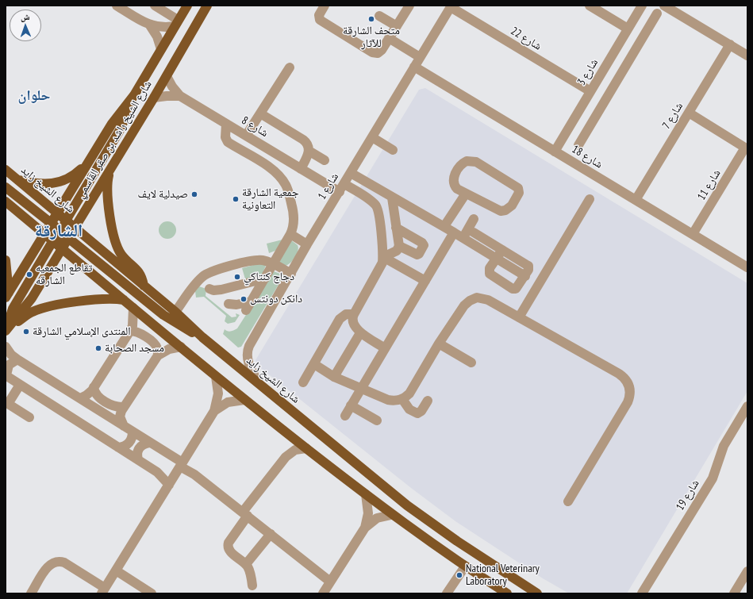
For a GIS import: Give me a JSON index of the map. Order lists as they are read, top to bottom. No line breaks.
{"streets":{"main road":["شارع الشيخ راشد بن صقر القاسمي","شارع الشيخ زايد"],"street":["شارع 22","شارع 3","شارع 7","شارع 8","شارع 18","شارع 11","شارع 1","شارع 19"]},"crossings":[["شارع 22","شارع 3"],["شارع 22","شارع 1"],["شارع 3","شارع 18"],["شارع 7","شارع 18"],["شارع 8","شارع الشيخ راشد بن صقر القاسمي"],["شارع 8","شارع 1"],["شارع الشيخ راشد بن صقر القاسمي","شارع الشيخ زايد"],["شارع 18","شارع 11"],["شارع 18","شارع 1"],["شارع 1","شارع الشيخ زايد"]],"districts":["حلوان","الشارقة"],"places":["متحف الشارقة للآثار","صيدلية لايف","جمعية الشارقة التعاونية","تقاطع الجمعيه الشارقه","دجاج كنتاكي","دانكن دونتس","المنتدى الإسلامي الشارقة","مسجد الصحابة","National Veterinary Laboratory"],"north":"top"}
